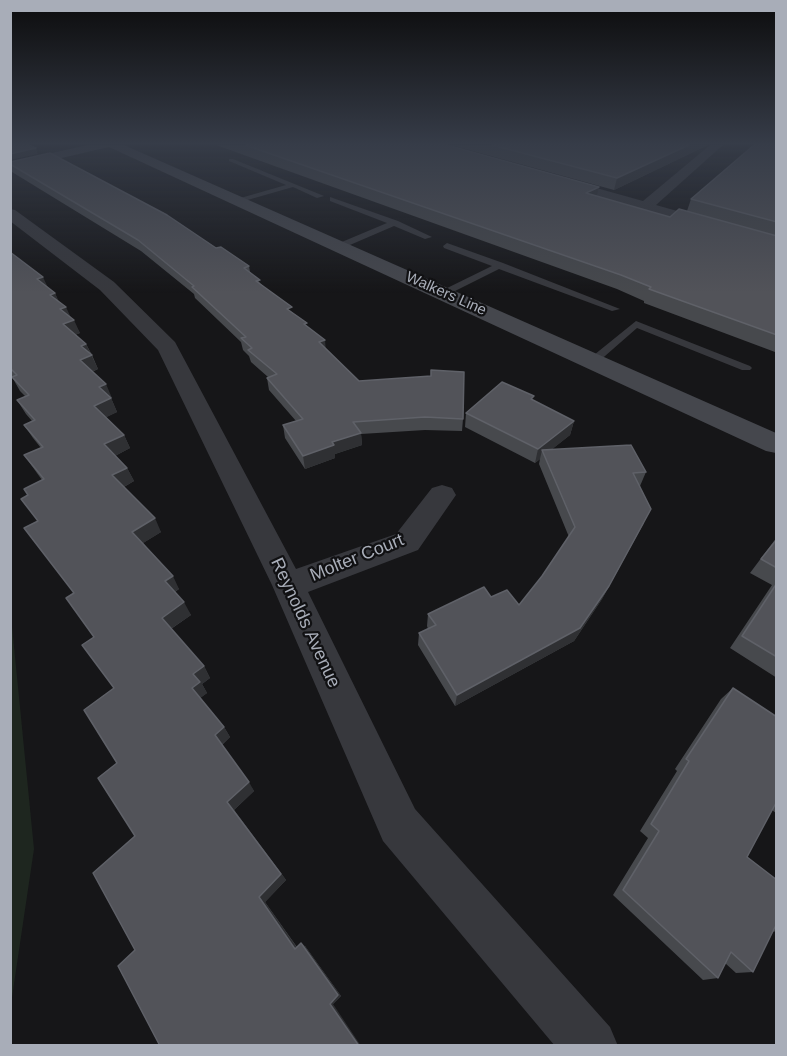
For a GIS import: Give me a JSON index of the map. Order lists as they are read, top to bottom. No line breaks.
{"streets":{"main road":["Walkers Line"],"street":["Molter Court","Reynolds Avenue"]},"crossings":[["Molter Court","Reynolds Avenue"]]}
